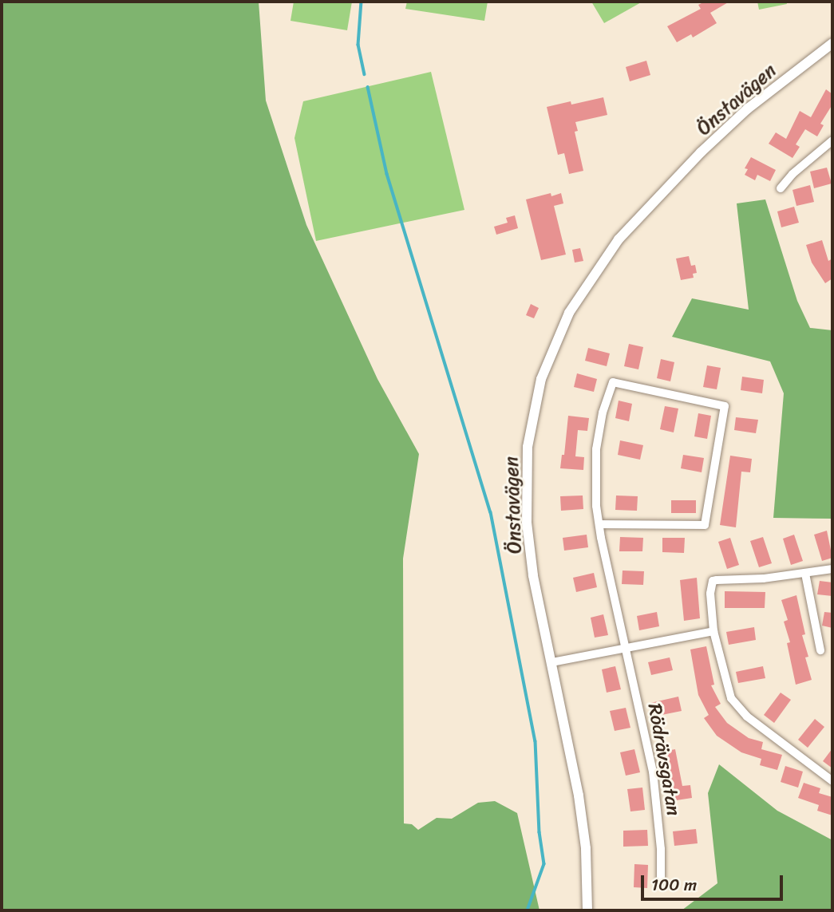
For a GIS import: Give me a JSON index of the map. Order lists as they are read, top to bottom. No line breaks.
{"streets":{"street":["Önstavägen","Rödrävsgatan"]},"scale_bar":"100 m"}
